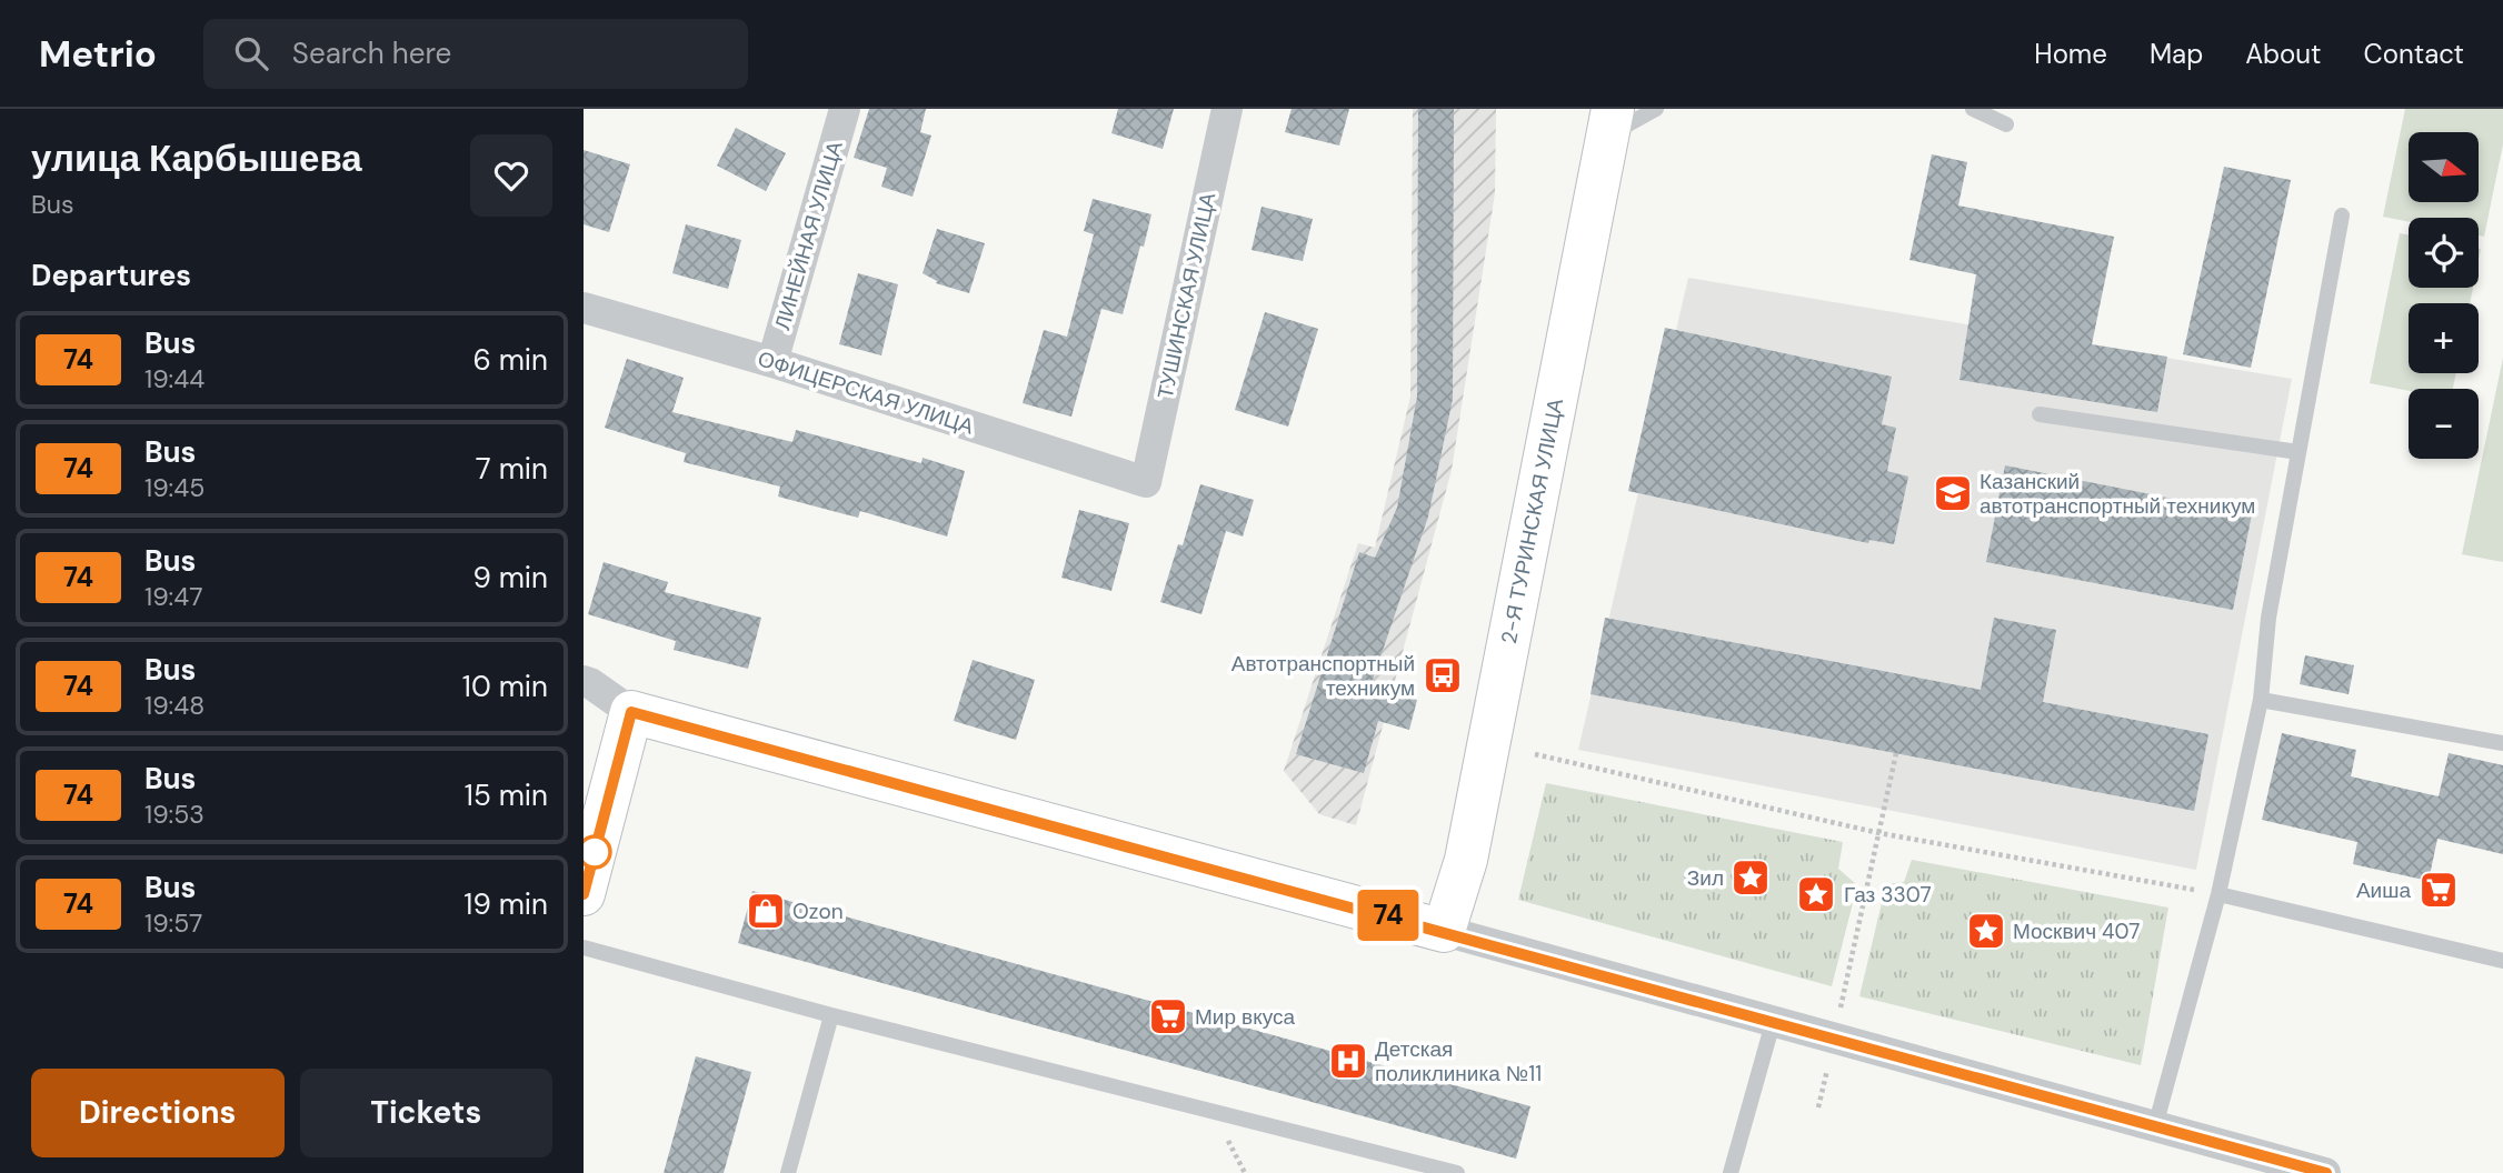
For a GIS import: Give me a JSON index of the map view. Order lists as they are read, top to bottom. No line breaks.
{"streets":{"street":["ЛИНЕЙНАЯ УЛИЦА","ТУШИНСКАЯ УЛИЦА","ОФИЦЕРСКАЯ УЛИЦА","2-Я ТУРИНСКАЯ УЛИЦА"]},"crossings":[["ЛИНЕЙНАЯ УЛИЦА","ОФИЦЕРСКАЯ УЛИЦА"],["ТУШИНСКАЯ УЛИЦА","ОФИЦЕРСКАЯ УЛИЦА"]],"places":{"school or university":["Казанский автотранспортный техникум"],"bus stop":["Автотранспортный техникум"],"place":["Зил","Газ 3307","Москвич 407"],"supermarket":["Аиша","Мир вкуса"],"shop":["Ozon"],"hospital":["Детская поликлиника №11"]},"lines":["bus line 74"],"north":"right","page":{"header":"Metrio","search":"Search here","nav":["Home","Map","About","Contact"],"heading":[["улица Карбышева","Bus"],"Departures"],"on_map":"74","map_buttons":["+","−"],"list":[{"mark":"74","name":"Bus","note":"19:44","value":"6 min"},{"mark":"74","name":"Bus","note":"19:45","value":"7 min"},{"mark":"74","name":"Bus","note":"19:47","value":"9 min"},{"mark":"74","name":"Bus","note":"19:48","value":"10 min"},{"mark":"74","name":"Bus","note":"19:53","value":"15 min"},{"mark":"74","name":"Bus","note":"19:57","value":"19 min"}],"buttons":["Directions","Tickets"]}}
